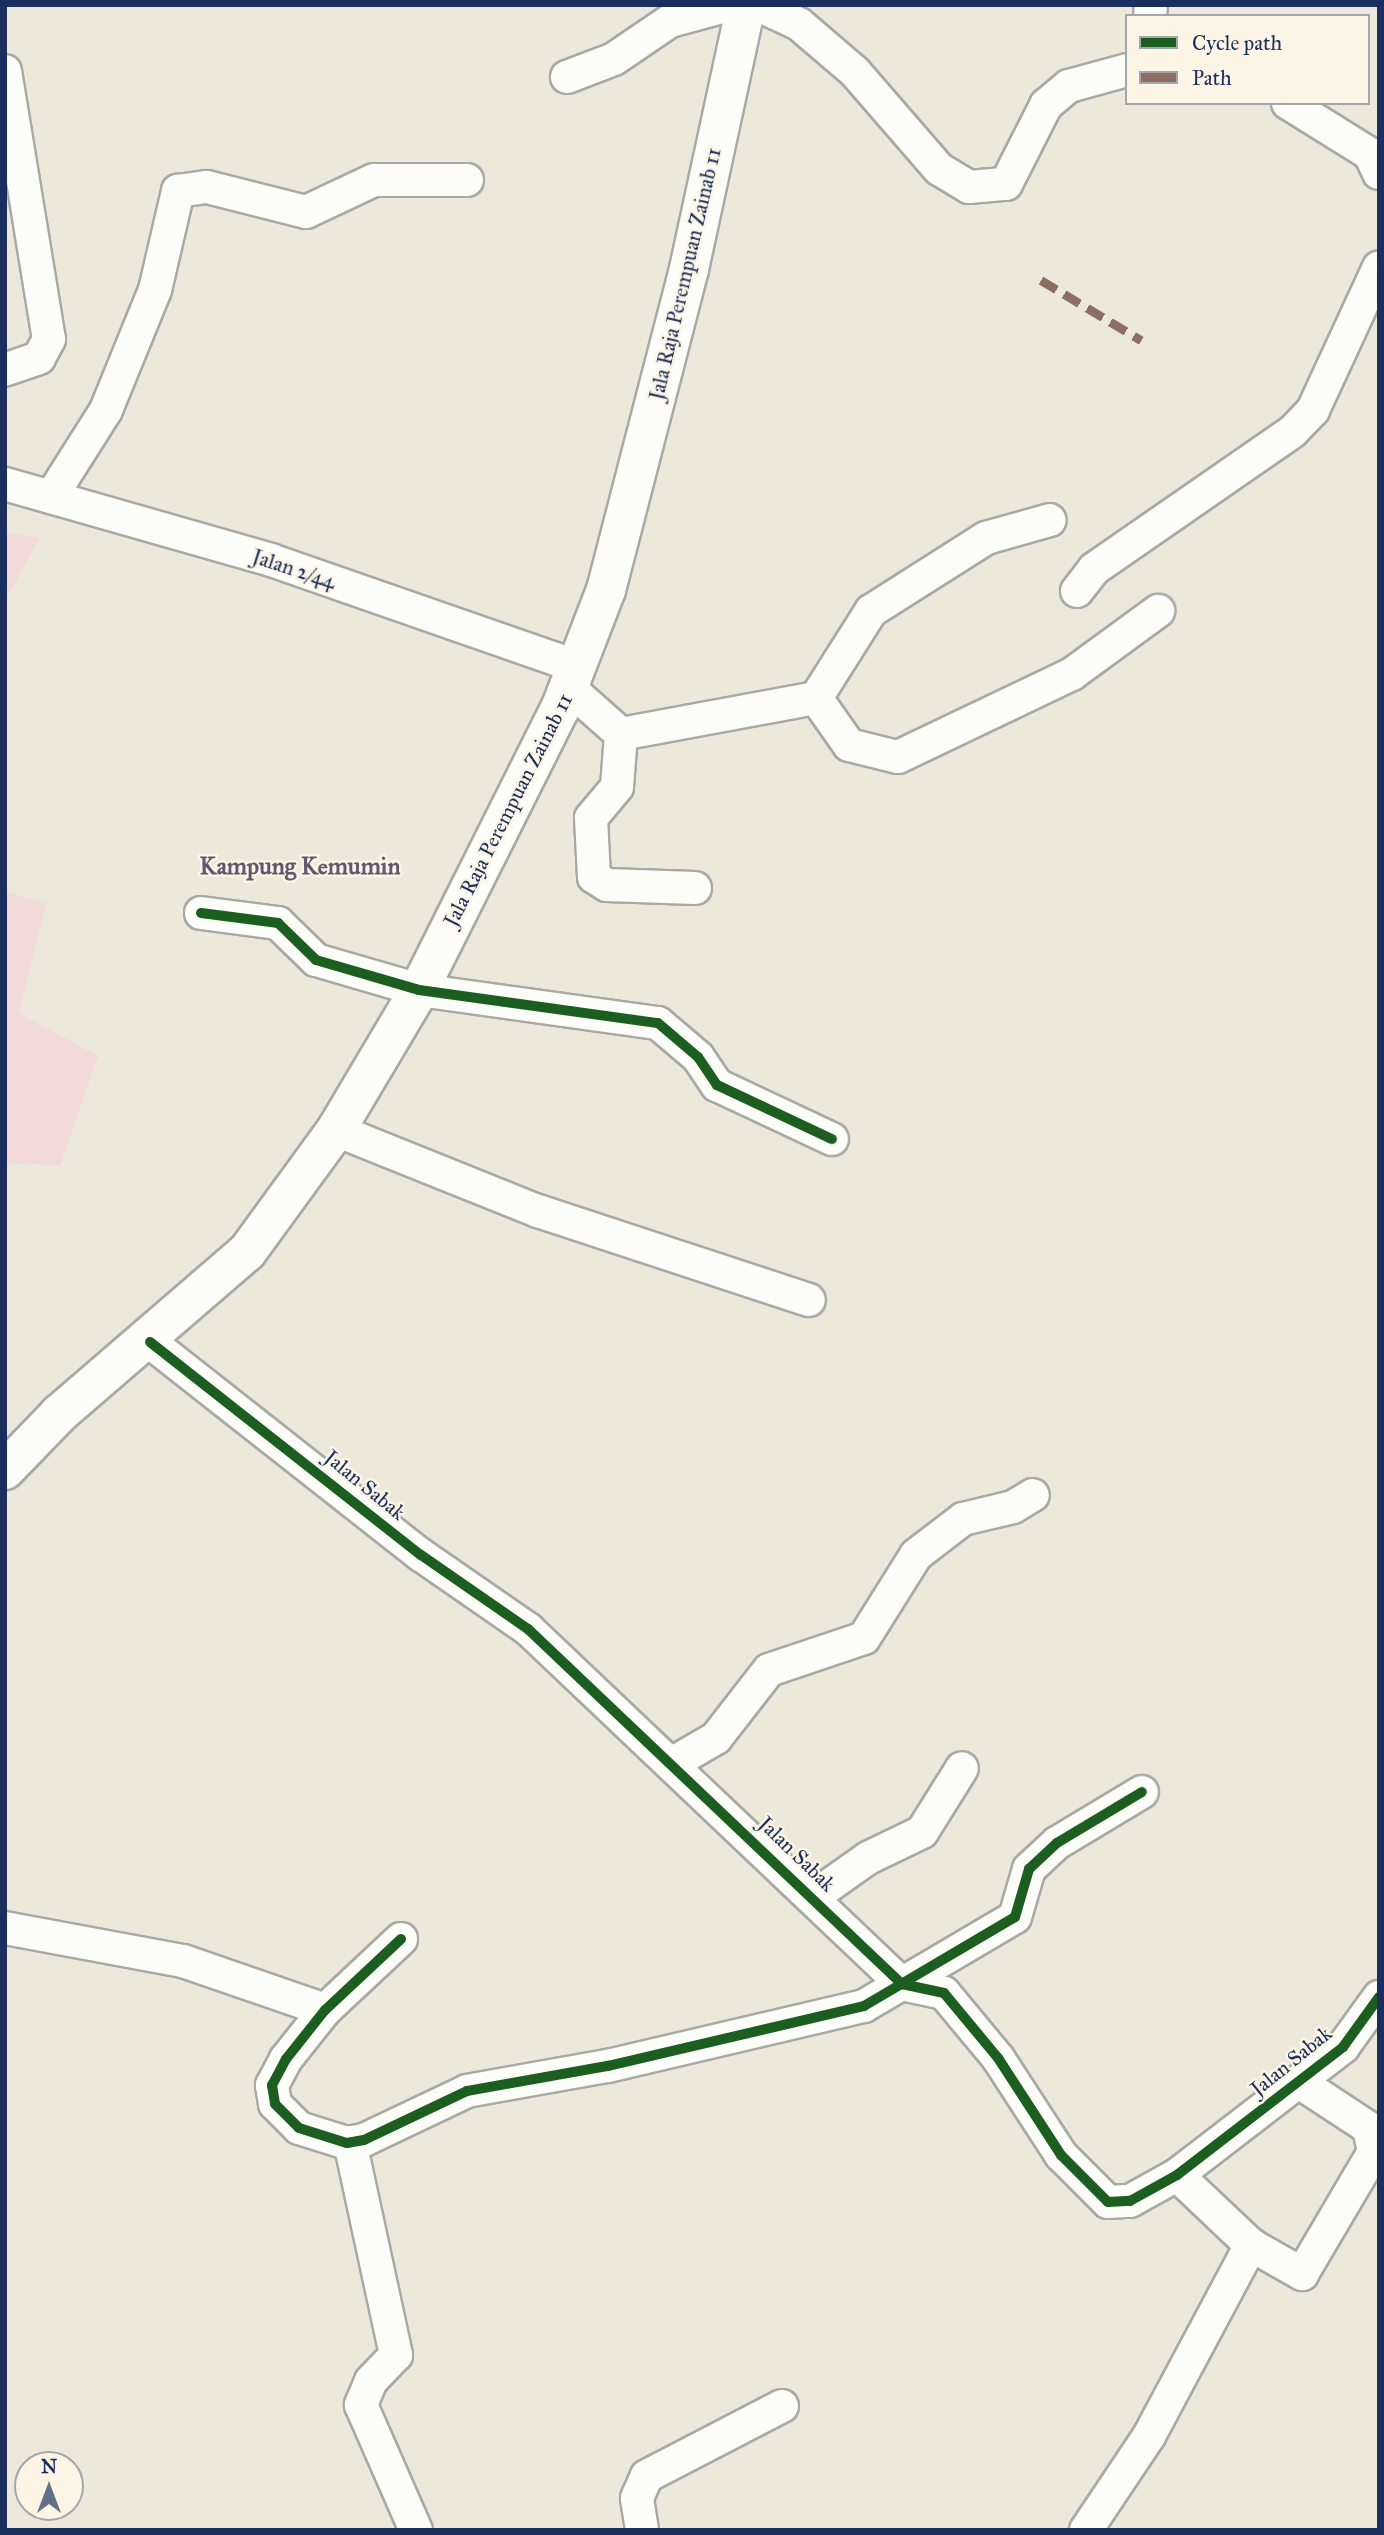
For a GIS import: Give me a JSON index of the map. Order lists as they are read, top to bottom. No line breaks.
{"streets":{"main road":["Jala Raja Perempuan Zainab 11"],"street":["Jalan 2/44","Jalan Sabak"]},"crossings":[["Jala Raja Perempuan Zainab 11","Jalan 2/44"],["Jala Raja Perempuan Zainab 11","Jalan Sabak"]],"districts":["Kampung Kemumin"],"legend":["Cycle path","Path"],"north":"top"}
